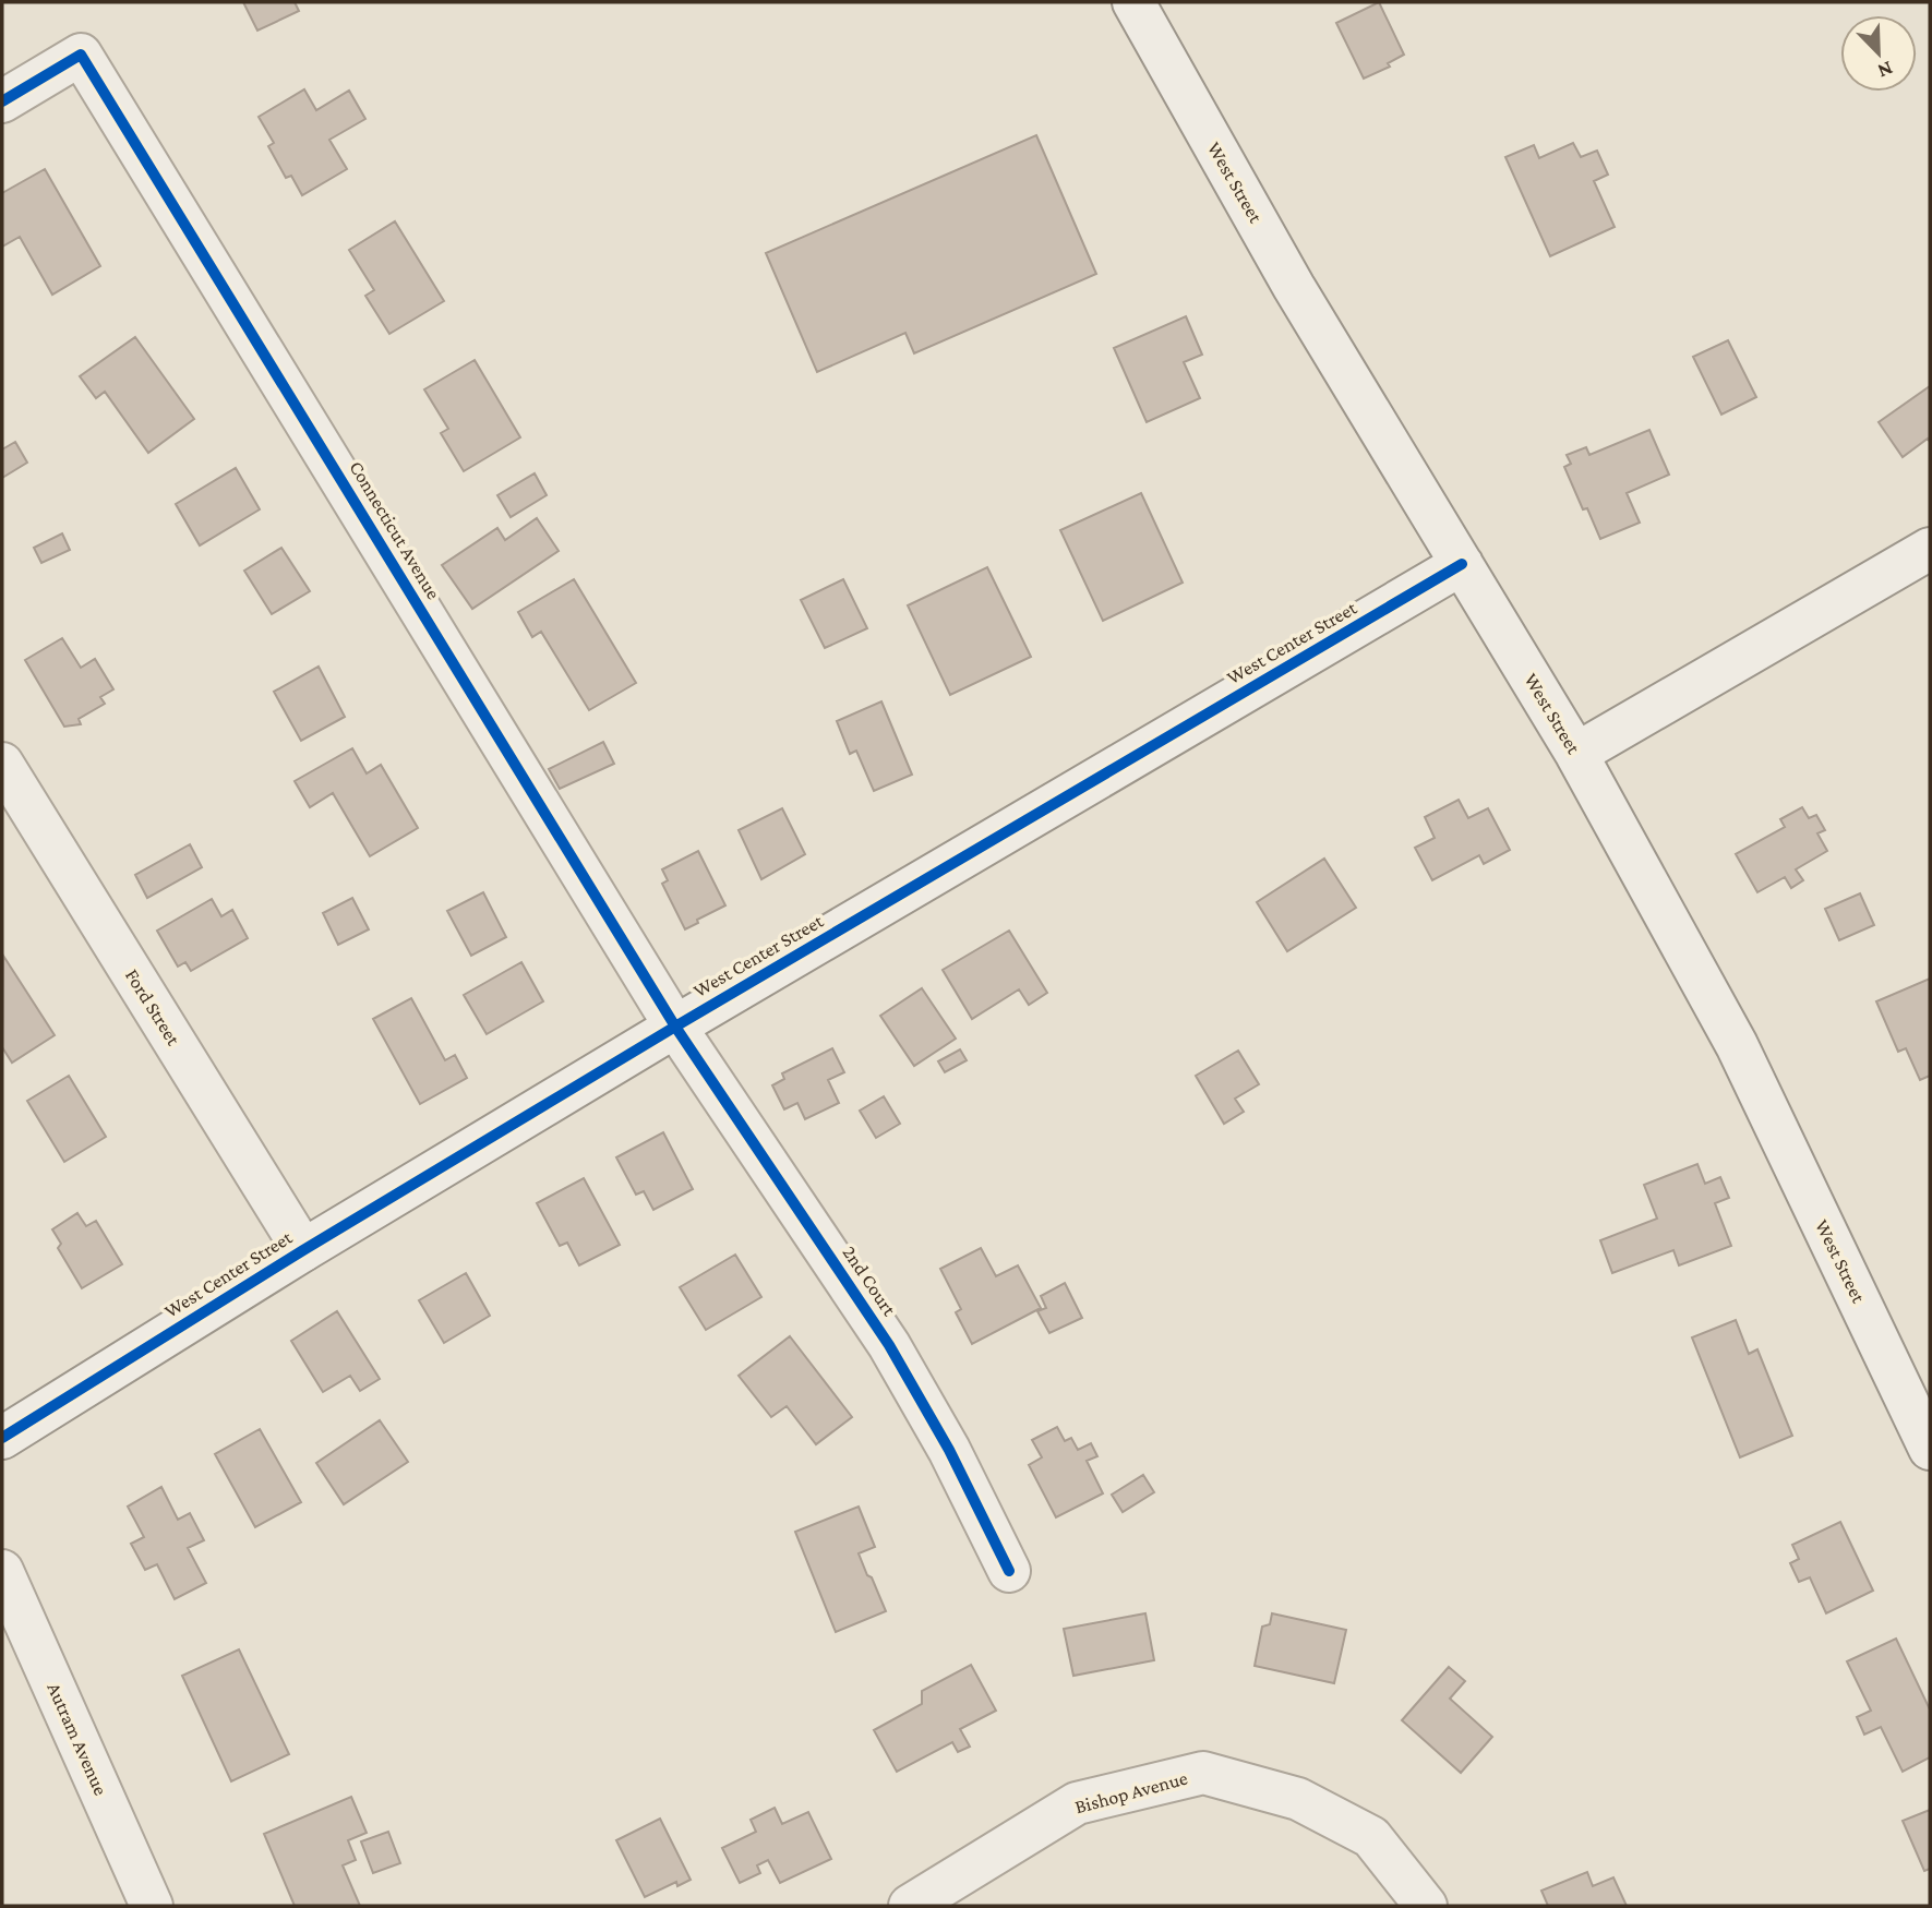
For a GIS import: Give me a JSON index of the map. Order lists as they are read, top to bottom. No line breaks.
{"streets":{"street":["West Street","Connecticut Avenue","West Center Street","Ford Street","2nd Court","Autram Avenue","Bishop Avenue"]},"crossings":[["West Street","West Center Street"],["Connecticut Avenue","West Center Street"],["Connecticut Avenue","2nd Court"],["West Center Street","Ford Street"],["West Center Street","2nd Court"]],"north":"bottom right"}
